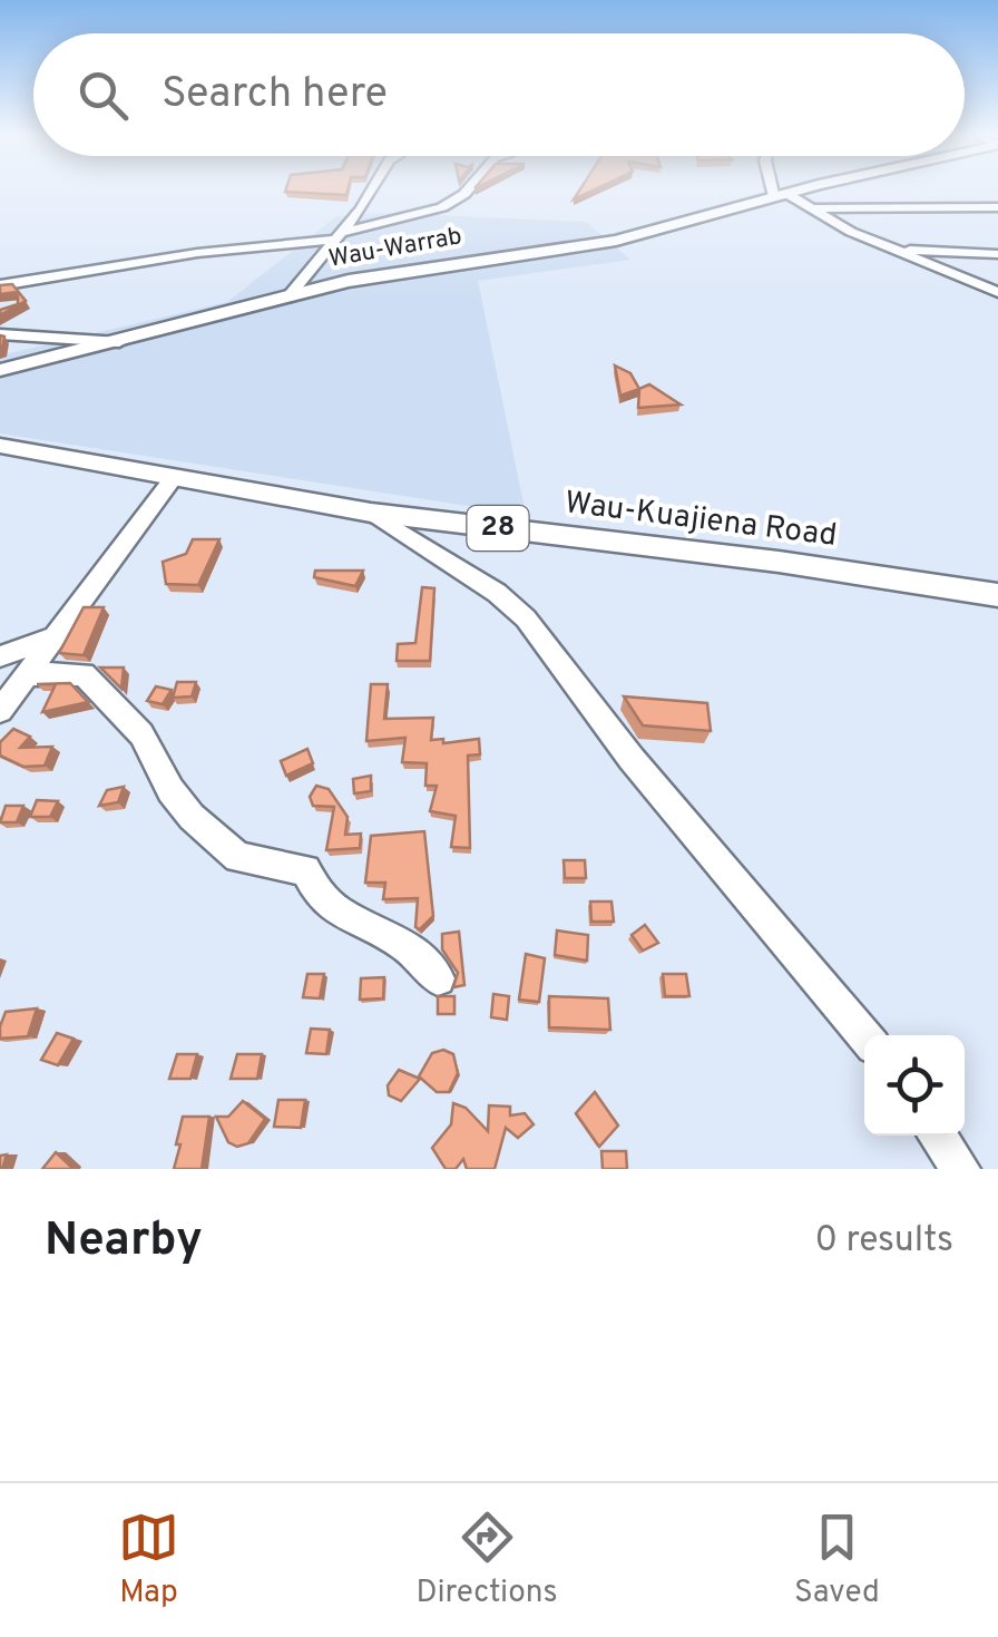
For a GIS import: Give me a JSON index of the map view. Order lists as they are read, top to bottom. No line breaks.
{"streets":{"main road":["Wau-Warrab","Wau-Kuajiena Road","28"]},"page":{"search":"Search here","heading":["Nearby","0 results"],"nav":["Map","Directions","Saved"]}}
